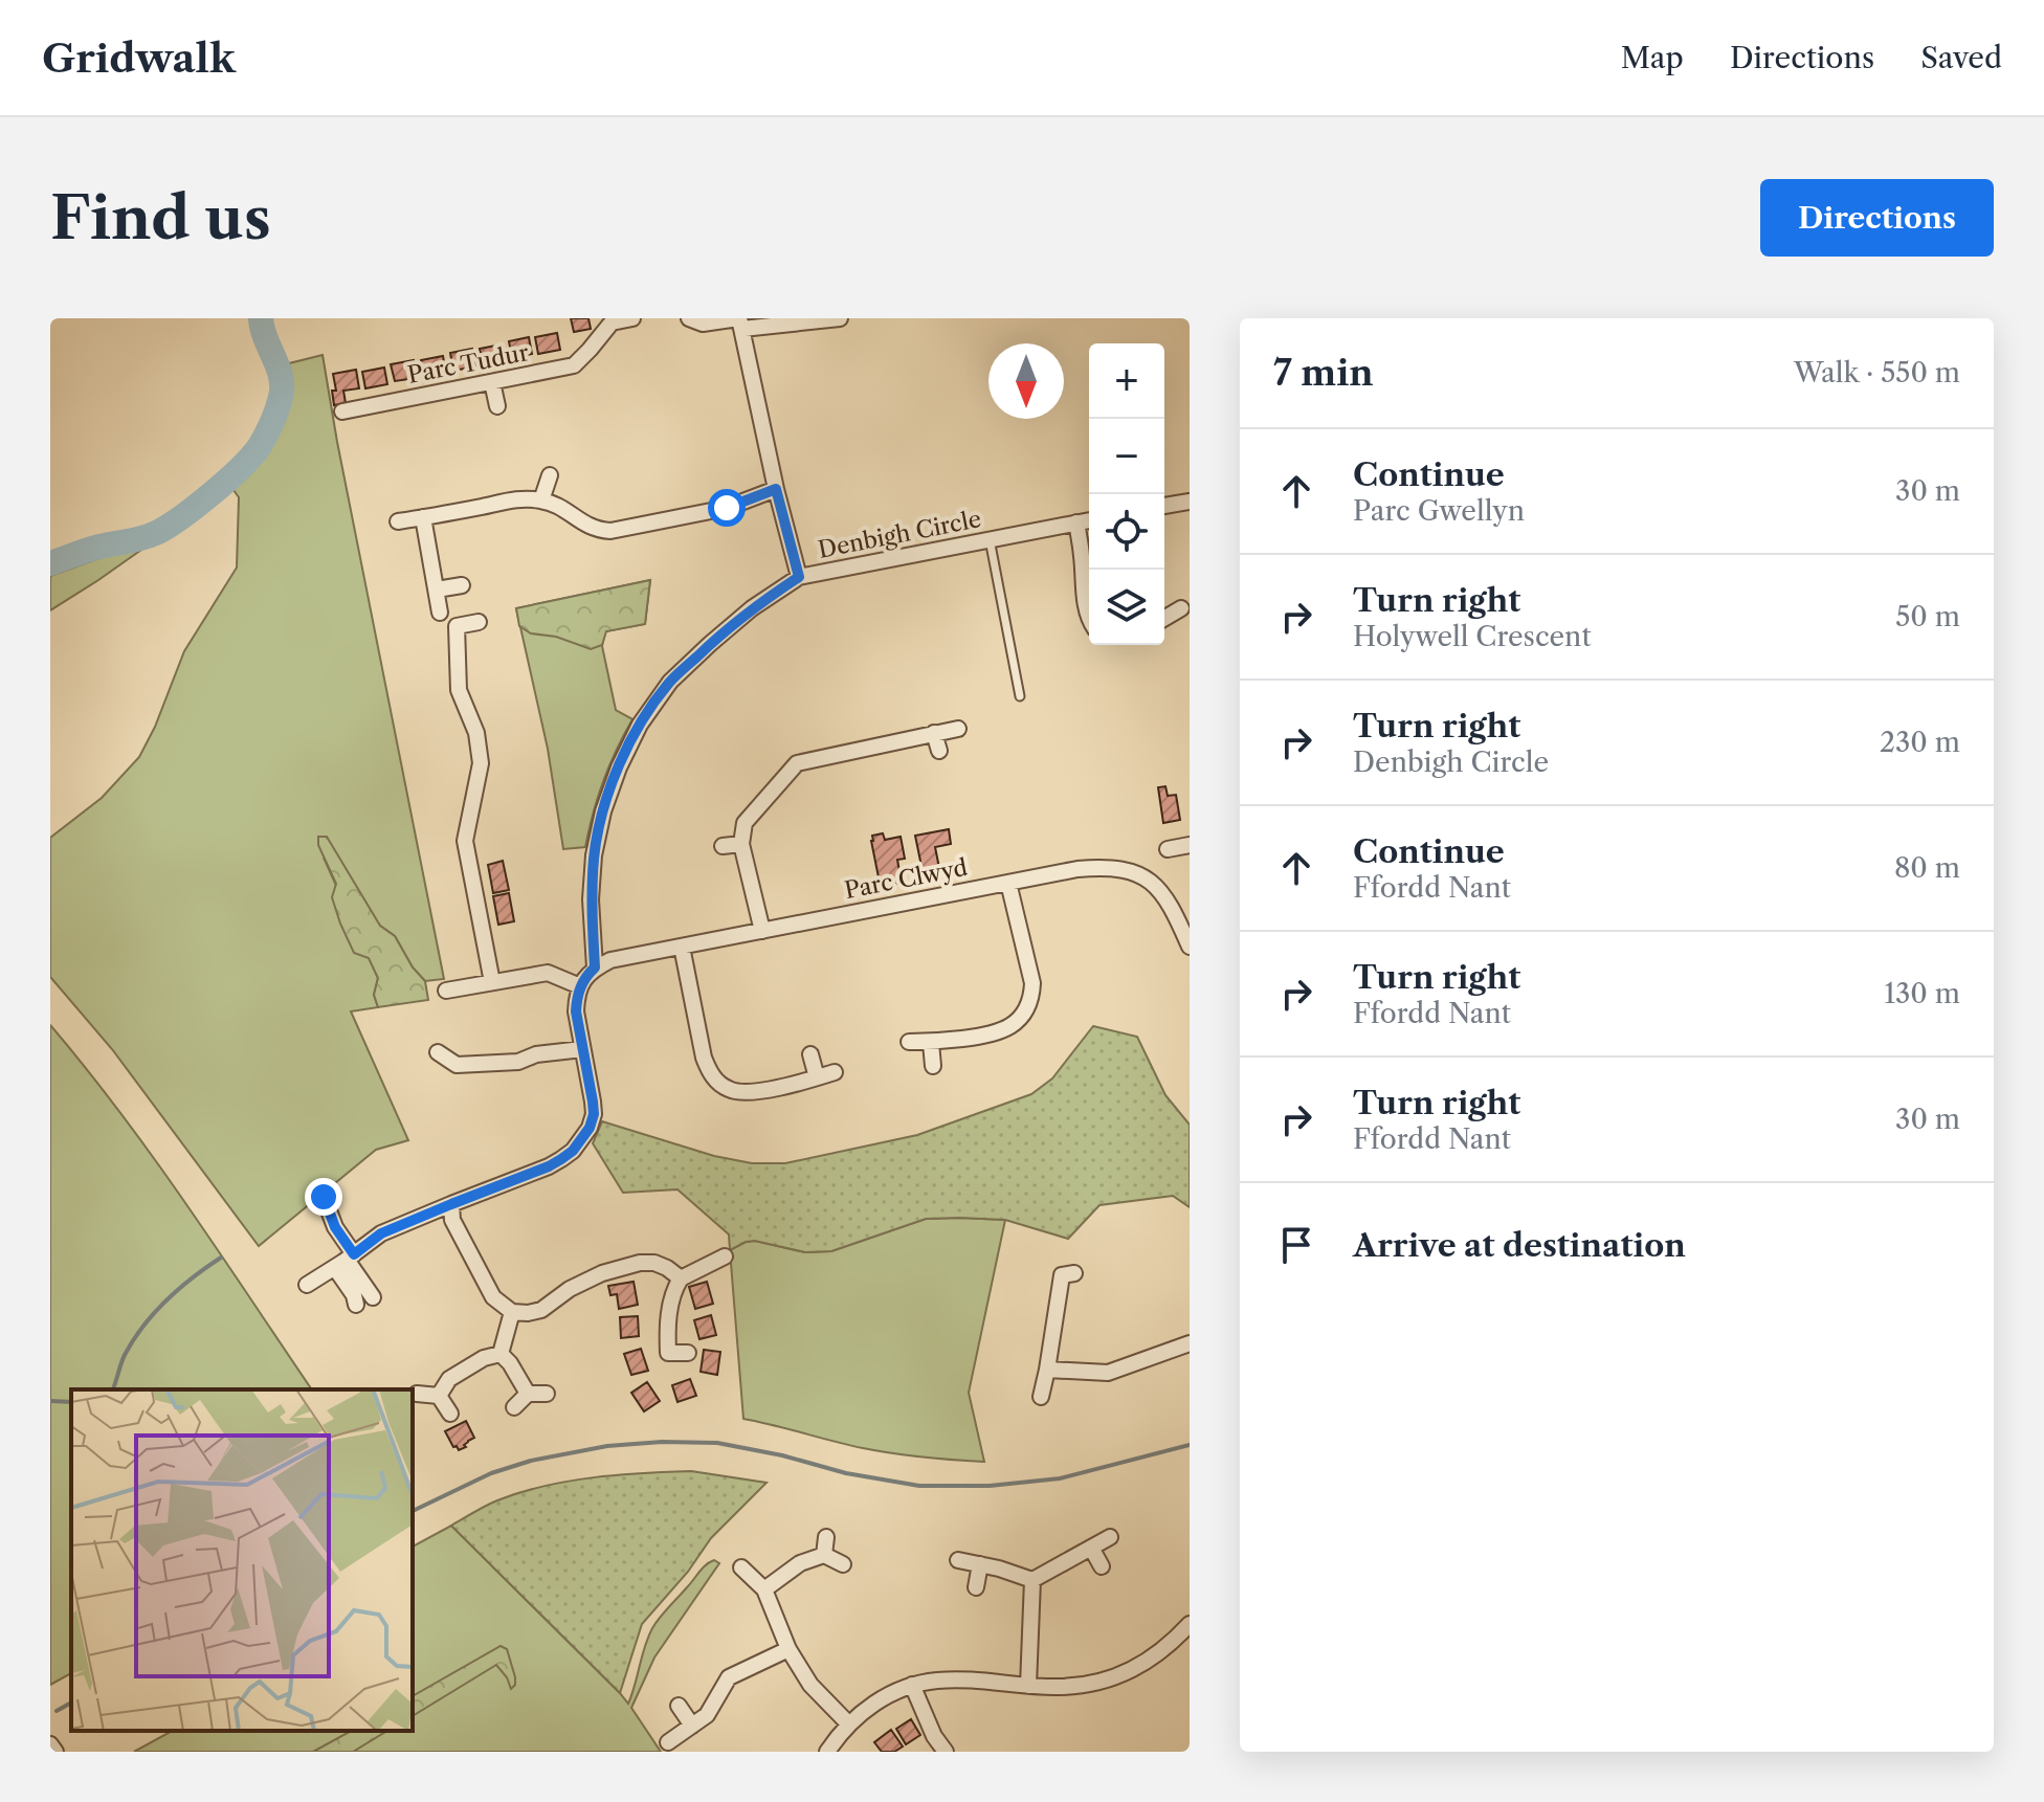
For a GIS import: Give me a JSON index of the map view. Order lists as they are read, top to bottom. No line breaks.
{"streets":{"street":["Parc Tudur","Denbigh Circle","Parc Clwyd"]},"crossings":[["Denbigh Circle","Parc Clwyd"]],"north":"bottom","page":{"header":"Gridwalk","nav":["Map","Directions","Saved"],"buttons":"Directions","title":"Find us","heading":["7 min","Walk · 550 m"],"map_buttons":["+","−"],"list":[["Continue","Parc Gwellyn","30 m"],["Turn right","Holywell Crescent","50 m"],["Turn right","Denbigh Circle","230 m"],["Continue","Ffordd Nant","80 m"],["Turn right","Ffordd Nant","130 m"],["Turn right","Ffordd Nant","30 m"],"Arrive at destination"]}}
